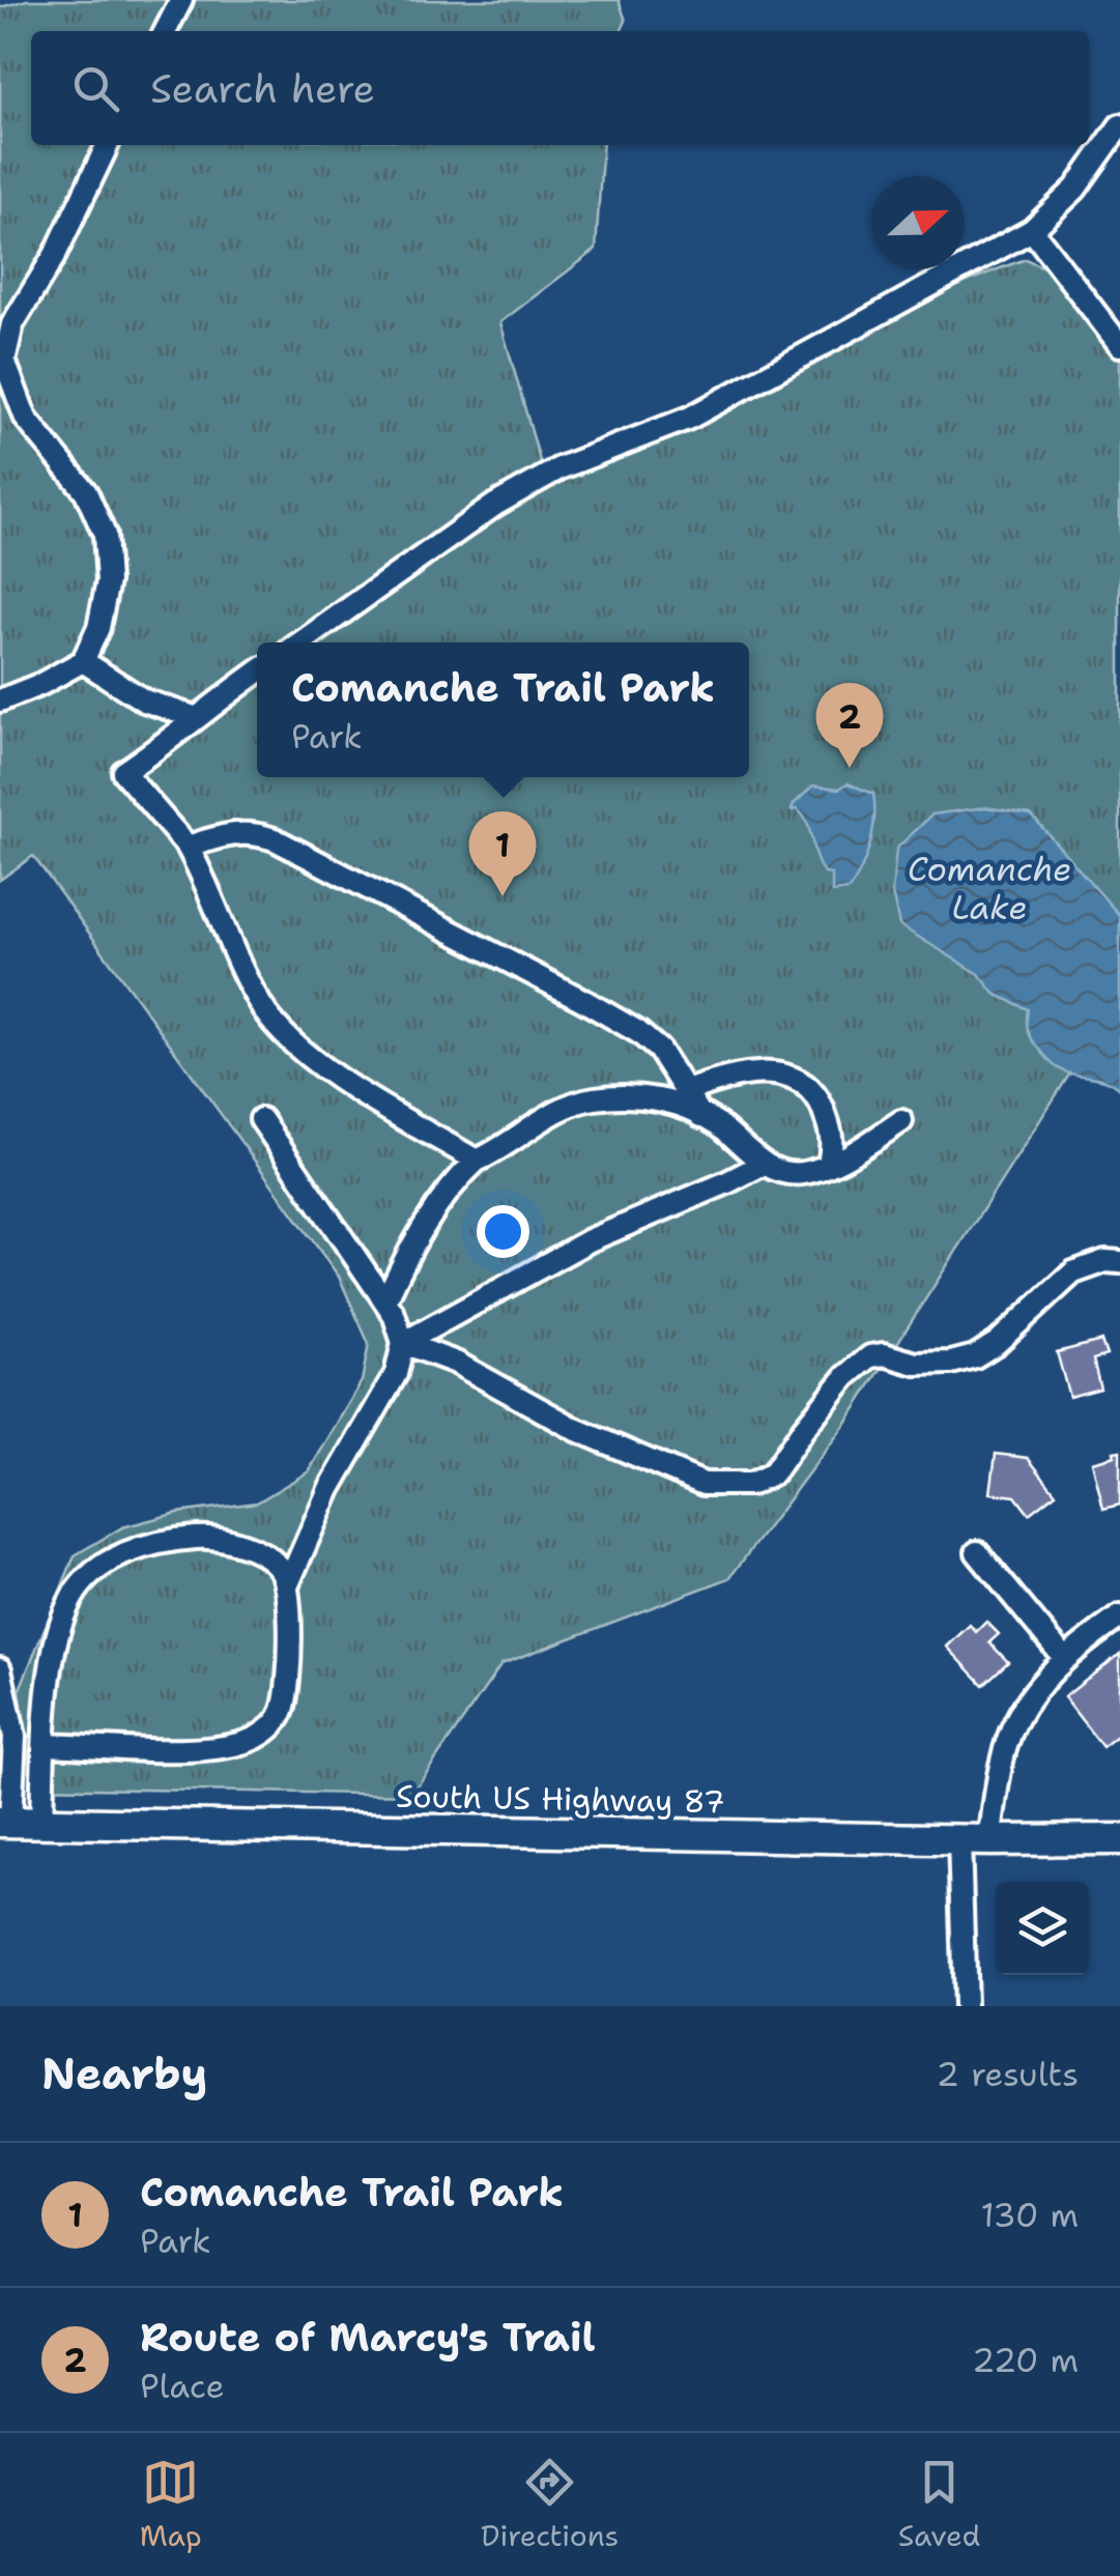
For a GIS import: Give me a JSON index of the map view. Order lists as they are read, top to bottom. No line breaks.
{"streets":{"main road":["South US Highway 87"]},"water":["Comanche Lake"],"north":"right","page":{"search":"Search here","popup":["Comanche Trail Park","Park"],"pins":["2","1"],"heading":["Nearby","2 results"],"list":[{"mark":"1","name":"Comanche Trail Park","note":"Park","value":"130 m"},{"mark":"2","name":"Route of Marcy's Trail","note":"Place","value":"220 m"}],"nav":["Map","Directions","Saved"]}}
